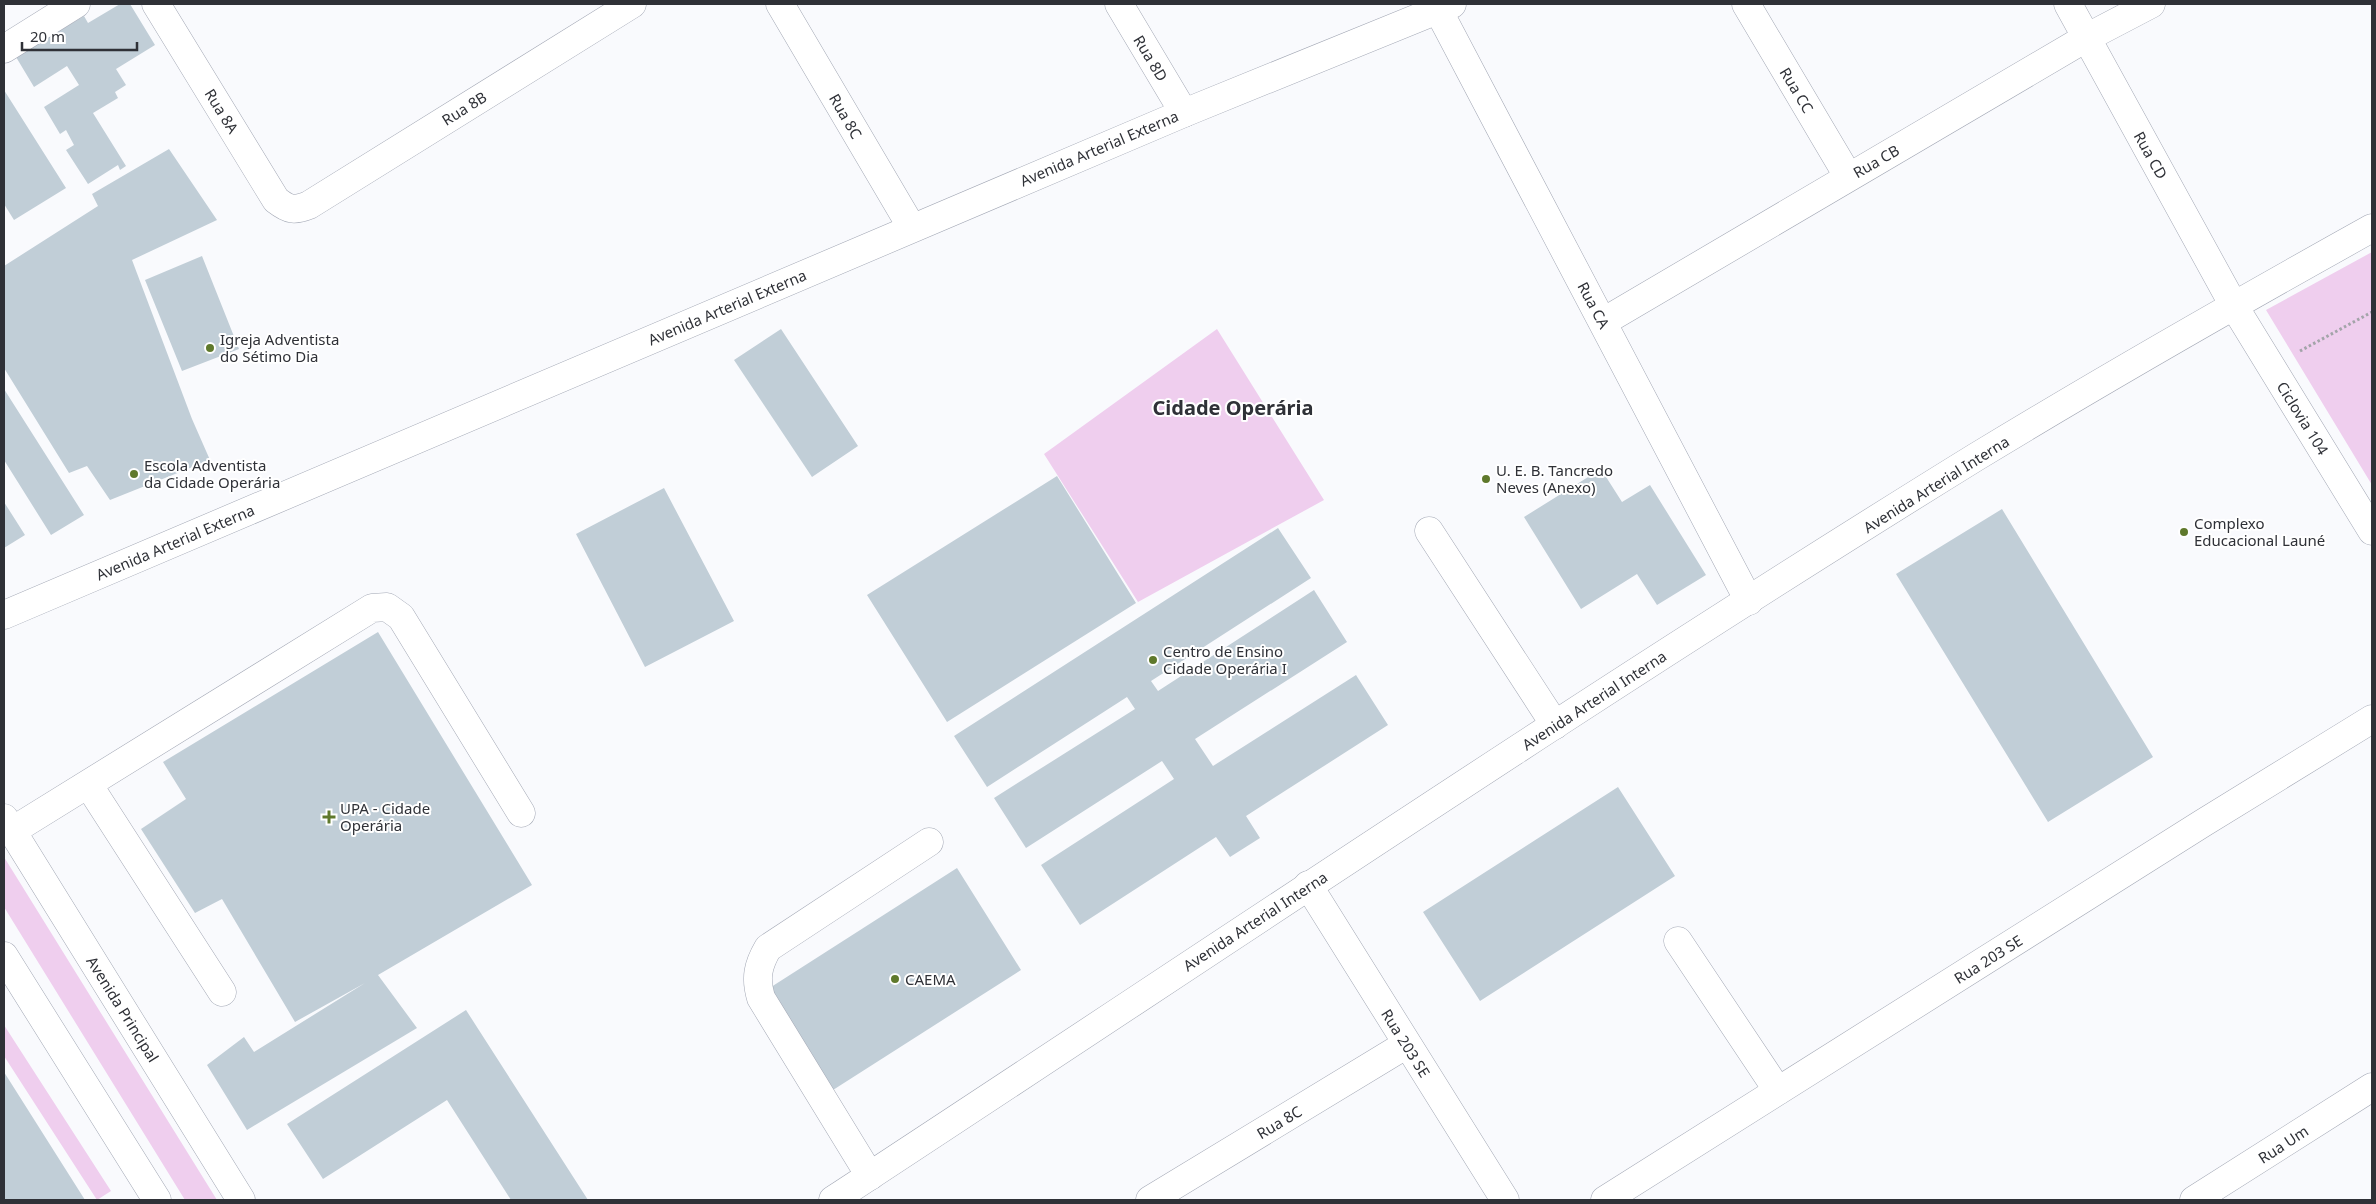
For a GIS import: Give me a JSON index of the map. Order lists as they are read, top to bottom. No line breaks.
{"streets":{"street":["Rua 8D","Rua CC","Rua 8B","Rua 8A","Rua 8C","Avenida Arterial Externa","Rua CD","Rua CB","Rua CA","Ciclovia 104","Avenida Arterial Interna","Rua 203 SE","Avenida Principal","Rua Um"]},"crossings":[["Rua 8D","Avenida Arterial Externa"],["Rua CC","Rua CB"],["Rua 8B","Rua 8A"],["Rua 8C","Avenida Arterial Externa"],["Rua 8C","Rua 203 SE"],["Avenida Arterial Externa","Rua CA"],["Rua CD","Rua CB"],["Rua CD","Ciclovia 104"],["Rua CD","Avenida Arterial Interna"],["Rua CB","Rua CA"],["Rua CA","Avenida Arterial Interna"],["Ciclovia 104","Avenida Arterial Interna"],["Avenida Arterial Interna","Rua 203 SE"]],"districts":["Cidade Operária"],"places":{"other":["Igreja Adventista do Sétimo Dia","Escola Adventista da Cidade Operária","U. E. B. Tancredo Neves (Anexo)","Complexo Educacional Launé","Centro de Ensino Cidade Operária I","CAEMA"],"health":["UPA - Cidade Operária"]},"scale_bar":"20 m"}
